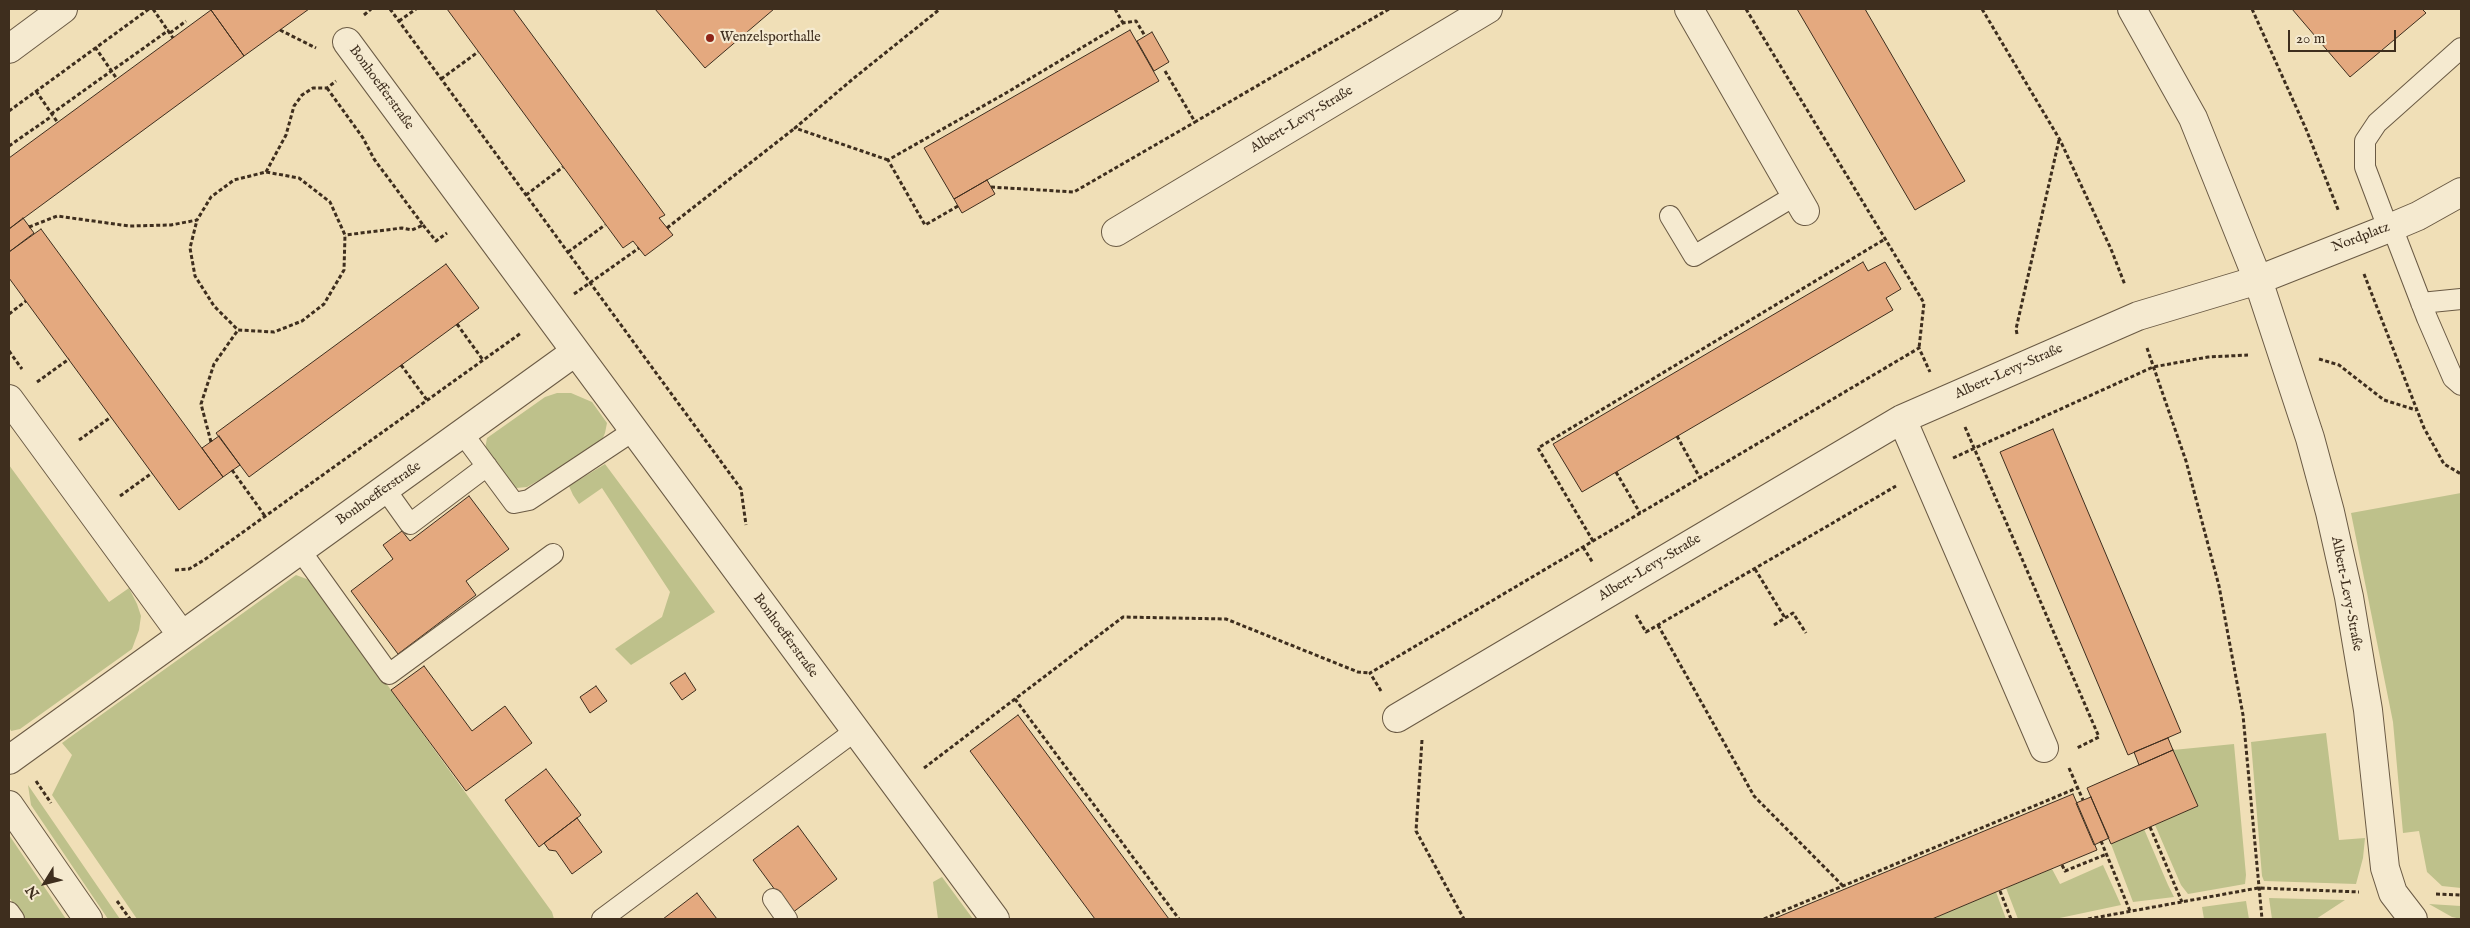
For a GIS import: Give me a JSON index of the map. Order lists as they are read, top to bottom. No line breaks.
{"streets":{"street":["Bonhoefferstraße","Albert-Levy-Straße","Nordplatz"]},"crossings":[["Albert-Levy-Straße","Nordplatz"]],"places":["Wenzelsporthalle"],"scale_bar":"20 m","north":"bottom left"}
